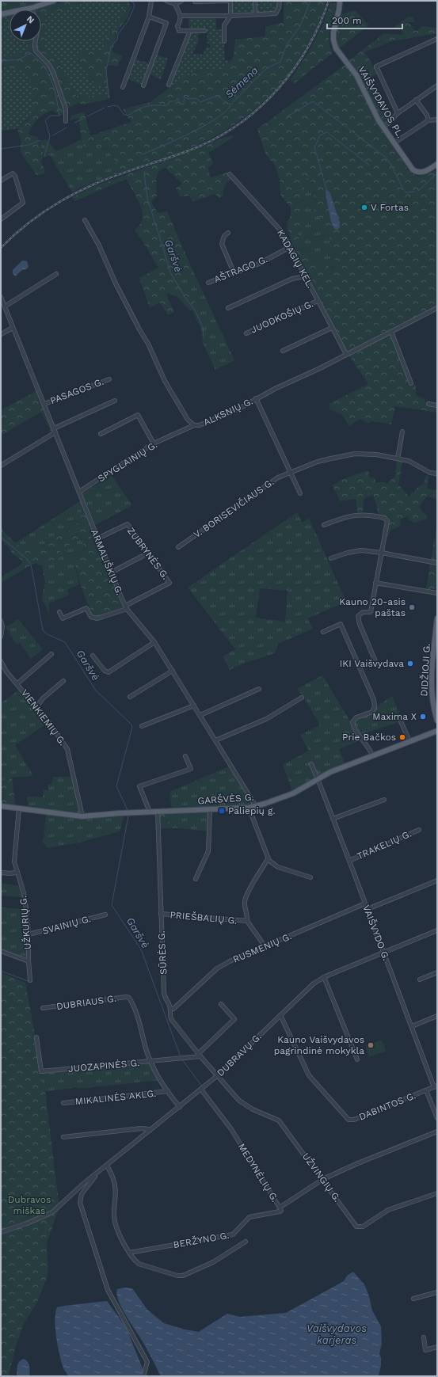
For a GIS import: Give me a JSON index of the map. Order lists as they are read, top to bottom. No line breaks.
{"streets":{"main road":["VAIŠVYDAVOS PL.","DIDŽIOJI G.","GARŠVĖS G."],"street":["KADAGIŲ KEL.","AŠTRAGO G.","JUODKOŠIŲ G.","PASAGOS G.","ALKSNIŲ G.","SPYGLAINIŲ G.","V. BORISEVIČIAUS G.","ZUBRYNĖS G.","ARMALIŠKIŲ G.","VIENKIEMIŲ G.","TRAKELIŲ G.","PRIEŠBALIŲ G.","UŽKURIŲ G.","SVAINIŲ G.","VAIŠVYDO G.","RUSMENIŲ G.","SŪRĖS G.","DUBRIAUS G.","DUBRAVŲ G.","JUOZAPINĖS G.","MIKALINĖS AKLG.","DABINTOS G.","MEDYNĖLIŲ G.","UŽVINGIŲ G.","BERŽYNO G."]},"crossings":[["KADAGIŲ KEL.","AŠTRAGO G."],["KADAGIŲ KEL.","JUODKOŠIŲ G."],["KADAGIŲ KEL.","ALKSNIŲ G."],["PASAGOS G.","ARMALIŠKIŲ G."],["ALKSNIŲ G.","SPYGLAINIŲ G."],["SPYGLAINIŲ G.","ARMALIŠKIŲ G."],["ZUBRYNĖS G.","ARMALIŠKIŲ G."],["ARMALIŠKIŲ G.","GARŠVĖS G."],["VIENKIEMIŲ G.","GARŠVĖS G."],["GARŠVĖS G.","UŽKURIŲ G."],["GARŠVĖS G.","VAIŠVYDO G."],["GARŠVĖS G.","SŪRĖS G."],["TRAKELIŲ G.","VAIŠVYDO G."],["PRIEŠBALIŲ G.","SŪRĖS G."],["UŽKURIŲ G.","SVAINIŲ G."],["VAIŠVYDO G.","RUSMENIŲ G."],["VAIŠVYDO G.","DUBRAVŲ G."],["VAIŠVYDO G.","DABINTOS G."],["RUSMENIŲ G.","SŪRĖS G."],["SŪRĖS G.","DUBRAVŲ G."],["SŪRĖS G.","JUOZAPINĖS G."],["SŪRĖS G.","UŽVINGIŲ G."],["DUBRIAUS G.","JUOZAPINĖS G."],["DUBRAVŲ G.","DABINTOS G."],["DUBRAVŲ G.","MEDYNĖLIŲ G."],["DUBRAVŲ G.","UŽVINGIŲ G."],["MEDYNĖLIŲ G.","UŽVINGIŲ G."],["MEDYNĖLIŲ G.","BERŽYNO G."]],"water":["Sėmena","Garšvė","Vaišvydavos karjeras"],"parks":["Dubravos miškas"],"places":{"other":["V Fortas","Kauno 20-asis paštas","IKI Vaišvydava","Maxima X","Prie Bačkos","Kauno Vaišvydavos pagrindinė mokykla"],"transit":["Paliepių g."]},"scale_bar":"200 m","north":"top right"}
